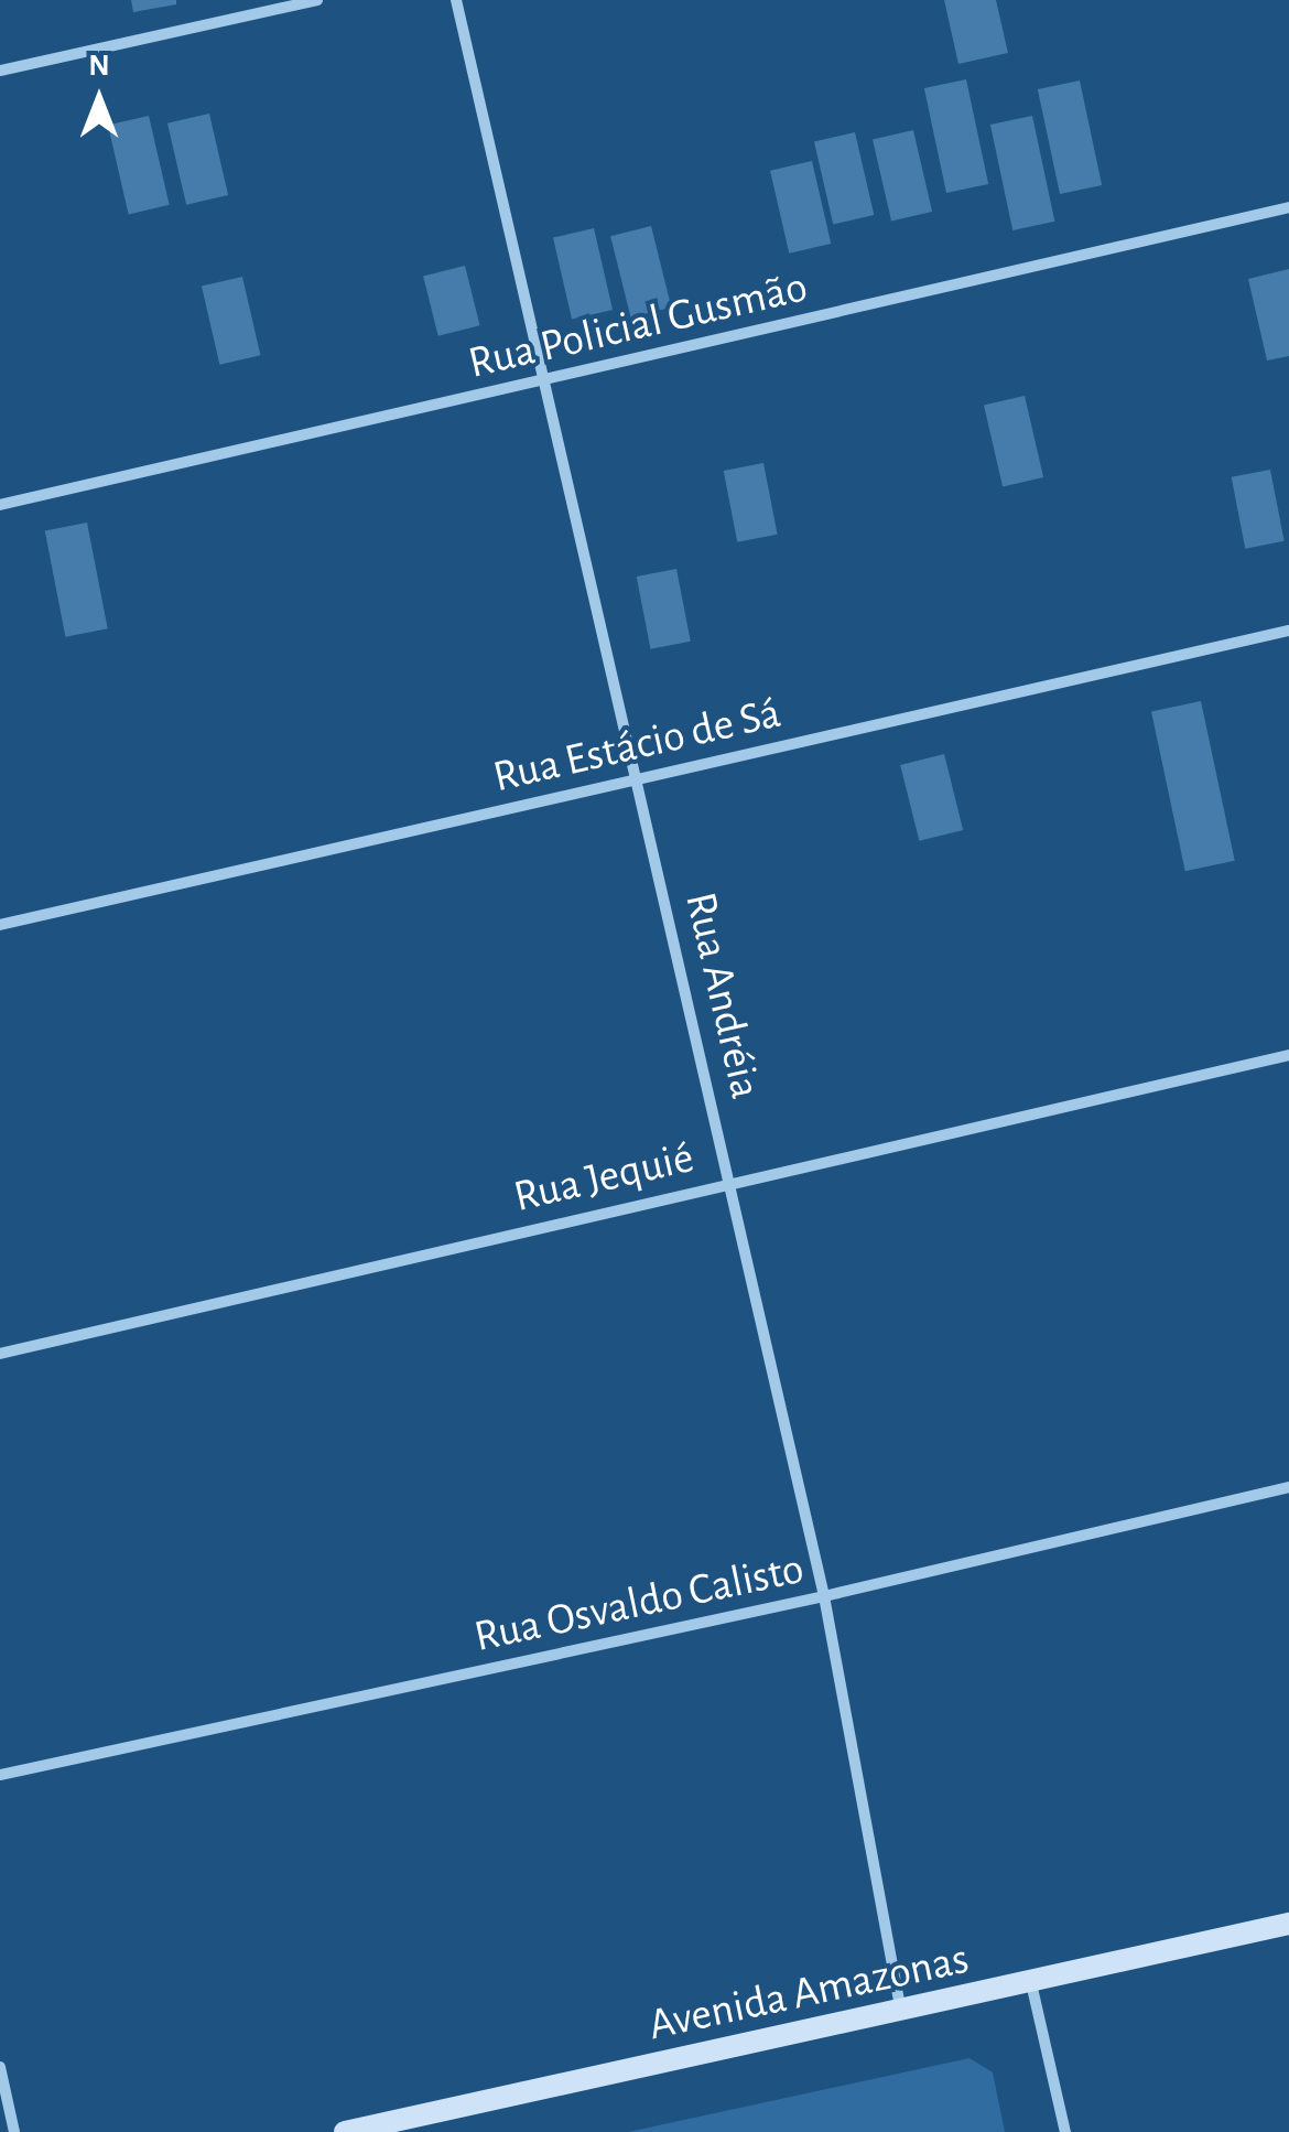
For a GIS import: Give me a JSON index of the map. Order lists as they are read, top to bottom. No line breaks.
{"streets":{"street":["Rua Policial Gusmão","Rua Estácio de Sá","Rua Andréia","Rua Jequié","Rua Osvaldo Calisto","Avenida Amazonas"]},"crossings":[["Rua Policial Gusmão","Rua Andréia"],["Rua Estácio de Sá","Rua Andréia"],["Rua Andréia","Rua Jequié"],["Rua Andréia","Rua Osvaldo Calisto"],["Rua Andréia","Avenida Amazonas"]],"north":"top"}
